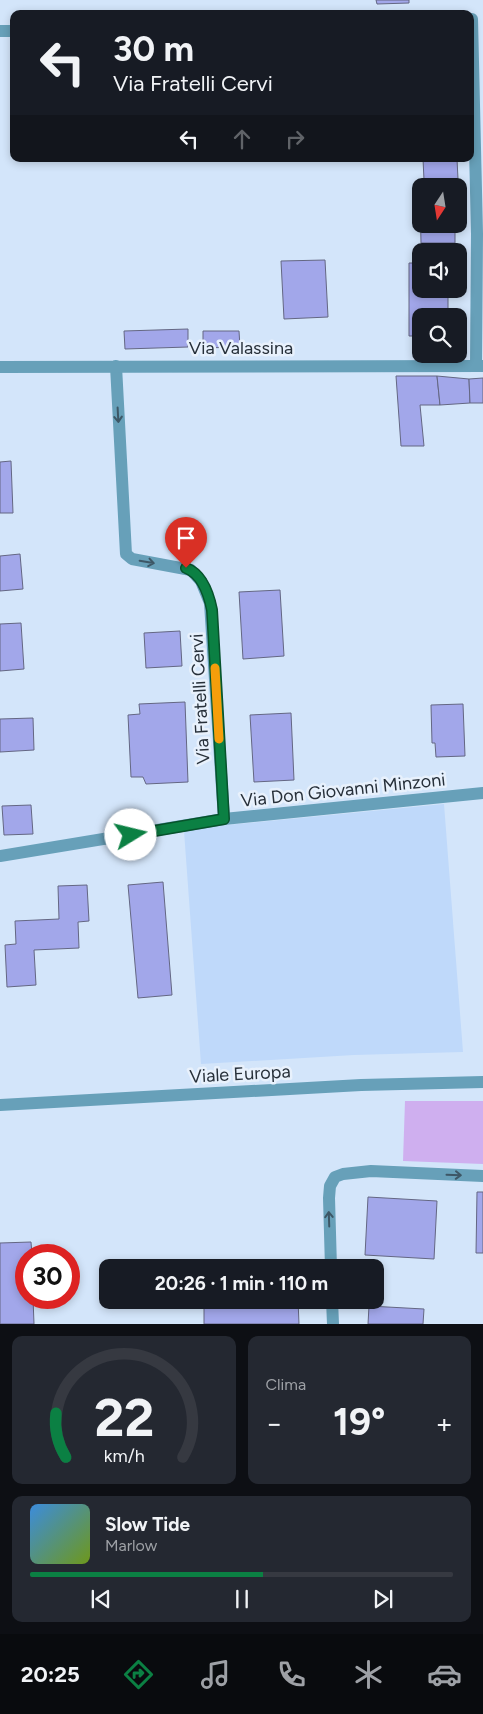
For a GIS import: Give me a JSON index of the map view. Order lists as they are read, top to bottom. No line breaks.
{"streets":{"street":["Via Valassina","Via Fratelli Cervi","Via Don Giovanni Minzoni","Viale Europa"]},"crossings":[["Via Valassina","Via Fratelli Cervi"],["Via Fratelli Cervi","Via Don Giovanni Minzoni"]],"one_way":["Via Fratelli Cervi"],"north":"bottom","page":{"turn":["30 m","Via Fratelli Cervi"],"limit":"30","trip":"20:26 · 1 min · 110 m","tile":"Clima","heat":["−","19°","+"],"song":["Slow Tide","Marlow"],"tabs":"20:25","gauge":["22","km/h"]}}
